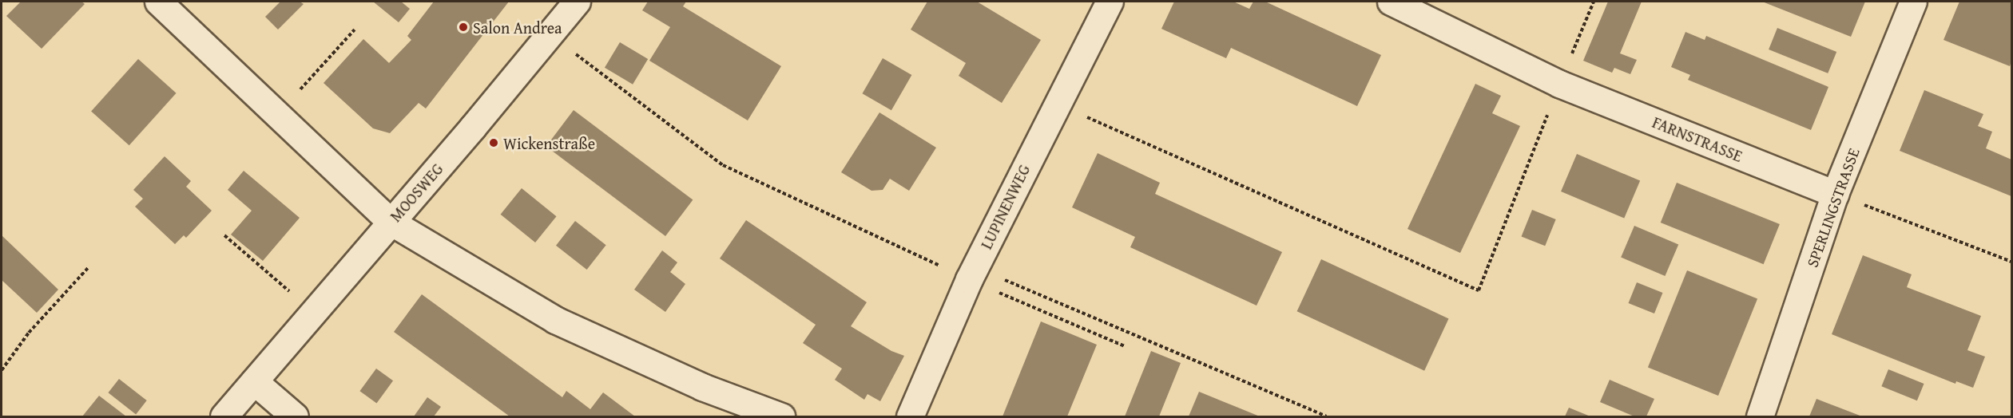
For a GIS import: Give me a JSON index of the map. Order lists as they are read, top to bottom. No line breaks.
{"streets":{"street":["FARNSTRASSE","MOOSWEG","LUPINENWEG","SPERLINGSTRASSE"]},"crossings":[["FARNSTRASSE","SPERLINGSTRASSE"]],"places":["Salon Andrea","Wickenstraße"]}
